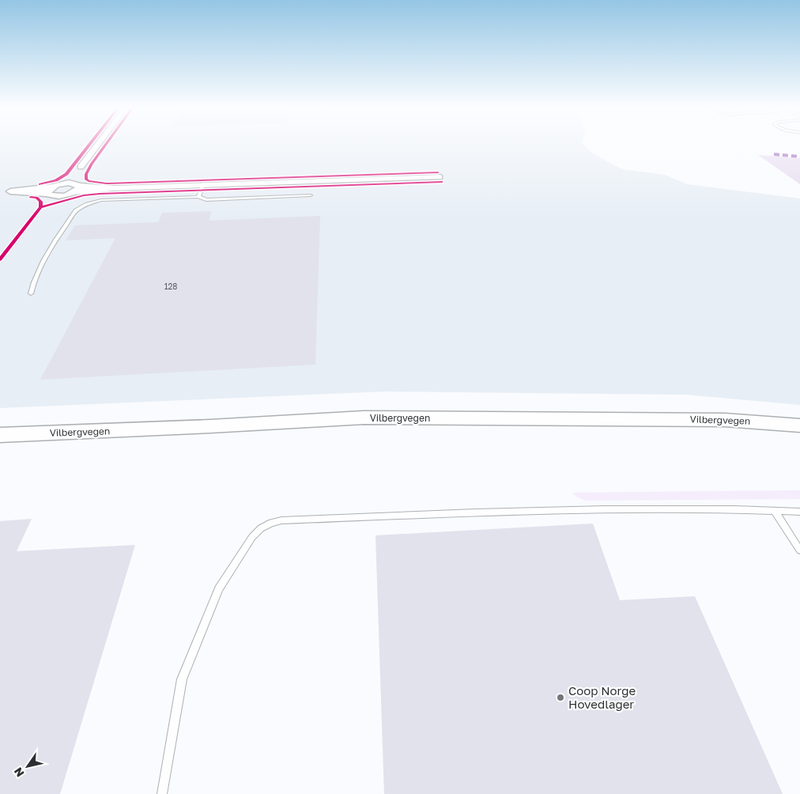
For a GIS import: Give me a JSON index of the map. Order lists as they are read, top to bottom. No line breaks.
{"streets":{"main road":["Vilbergvegen"]},"places":["Coop Norge Hovedlager"],"house_numbers":["128"],"north":"bottom left"}
